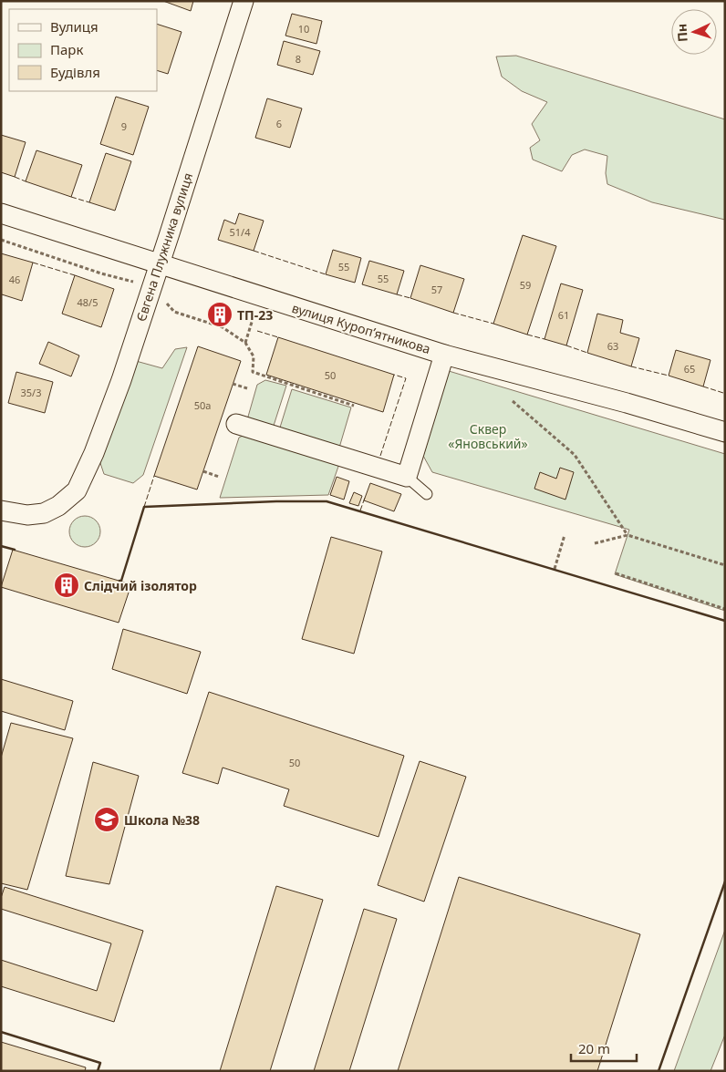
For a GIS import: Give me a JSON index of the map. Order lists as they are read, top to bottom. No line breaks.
{"streets":{"street":["Євгена Плужника вулиця","вулиця Куропʼятникова"]},"crossings":[["Євгена Плужника вулиця","вулиця Куропʼятникова"]],"parks":["Сквер «Яновський»"],"places":{"building":["ТП-23","Слідчий ізолятор"],"school or university":["Школа №38"]},"house_numbers":["10","8","6","9","51/4","55","55","46","59","57","48/5","61","63","65","50","35/3","50а","50"],"legend":["Вулиця","Парк","Будівля"],"scale_bar":"20 m","north":"left"}
